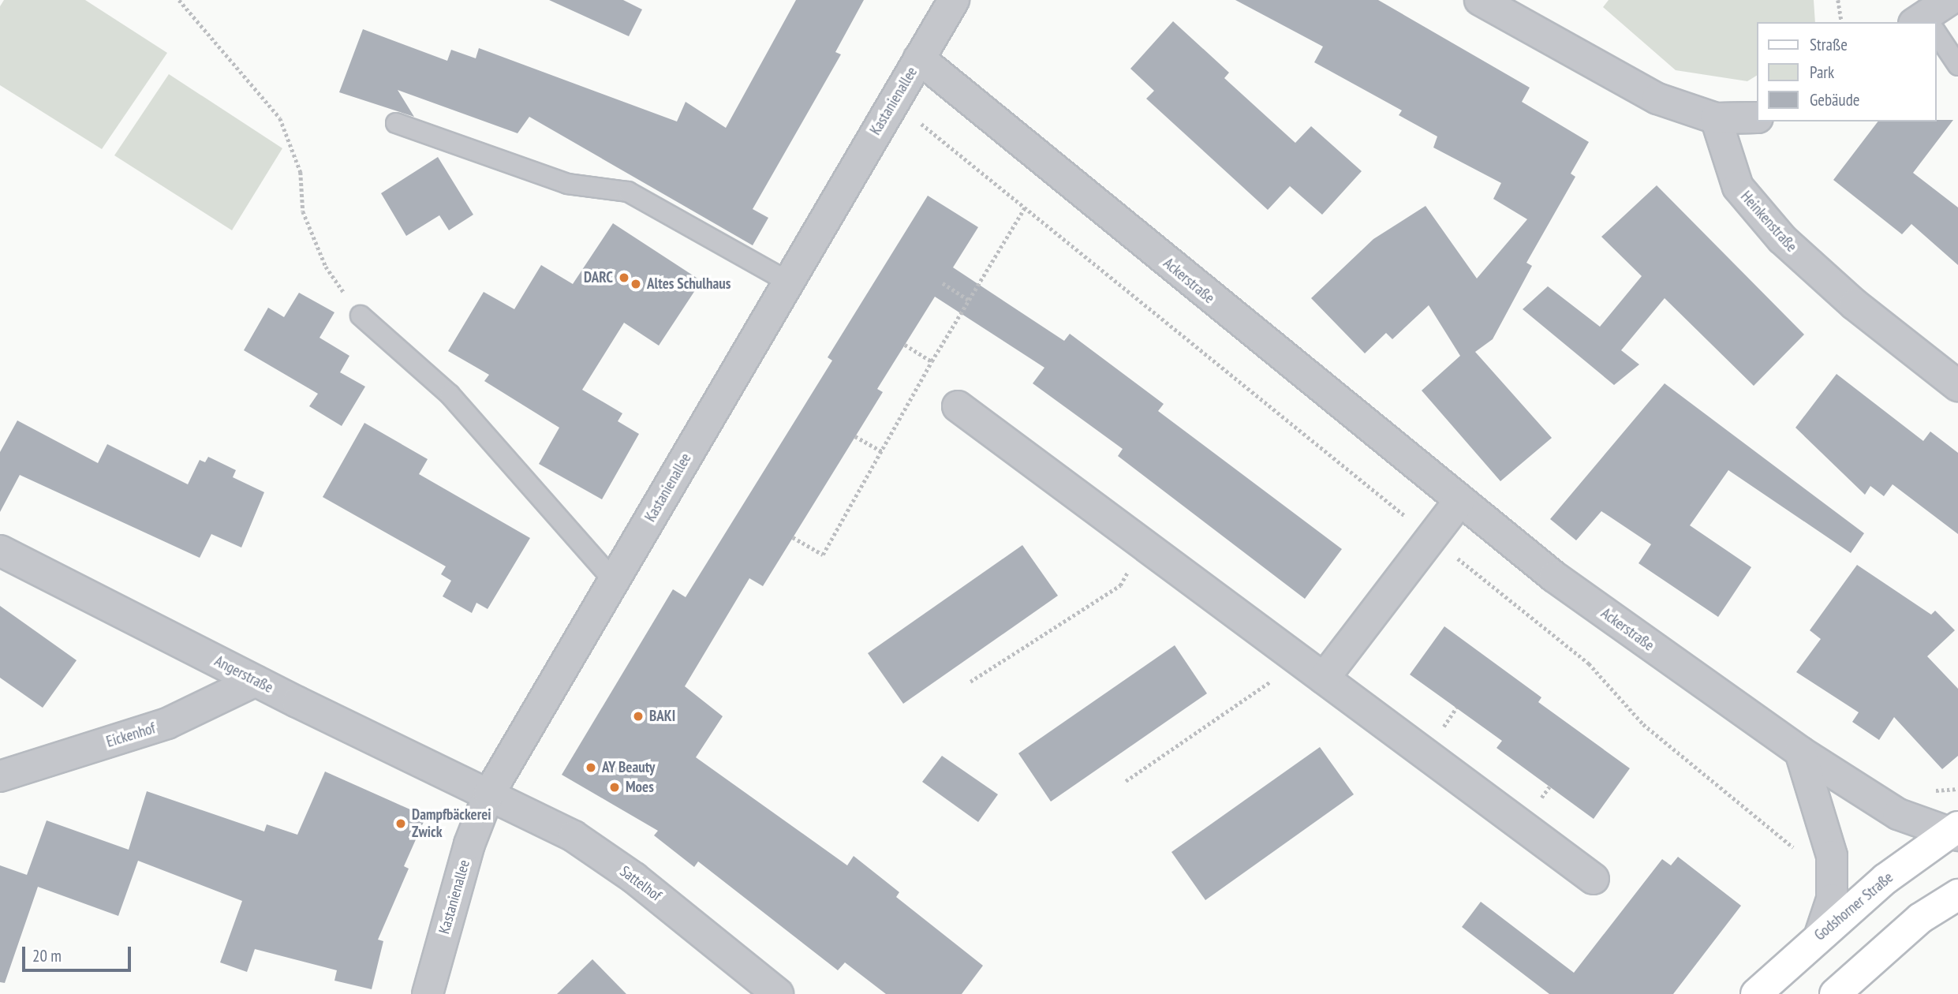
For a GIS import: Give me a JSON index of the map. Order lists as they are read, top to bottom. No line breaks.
{"streets":{"main road":["Godshorner Straße"],"street":["Kastanienallee","Heinkenstraße","Ackerstraße","Angerstraße","Eickenhof","Sattelhof"]},"crossings":[["Kastanienallee","Ackerstraße"],["Kastanienallee","Angerstraße"],["Kastanienallee","Sattelhof"],["Ackerstraße","Godshorner Straße"],["Angerstraße","Eickenhof"],["Angerstraße","Sattelhof"]],"places":["DARC","Altes Schulhaus","BAKI","AY Beauty","Moes","Dampfbäckerei Zwick"],"legend":["Straße","Park","Gebäude"],"scale_bar":"20 m"}
